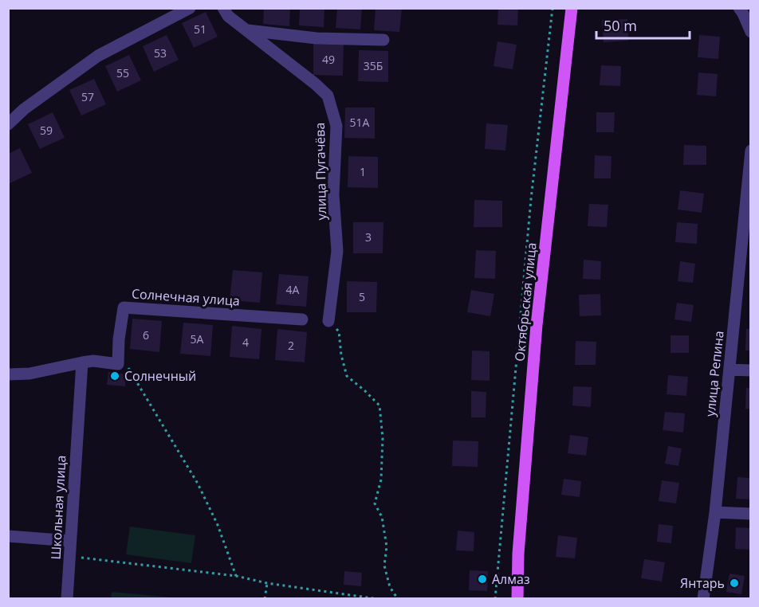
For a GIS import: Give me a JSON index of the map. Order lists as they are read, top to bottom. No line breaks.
{"streets":{"main road":["Октябрьская улица"],"street":["улица Пугачёва","Солнечная улица","улица Репина","Школьная улица"]},"places":["Солнечный","Алмаз","Янтарь"],"house_numbers":["51","53","49","35Б","55","57","51А","59","1","3","4А","5","6","5А","4","2"],"scale_bar":"50 m"}
